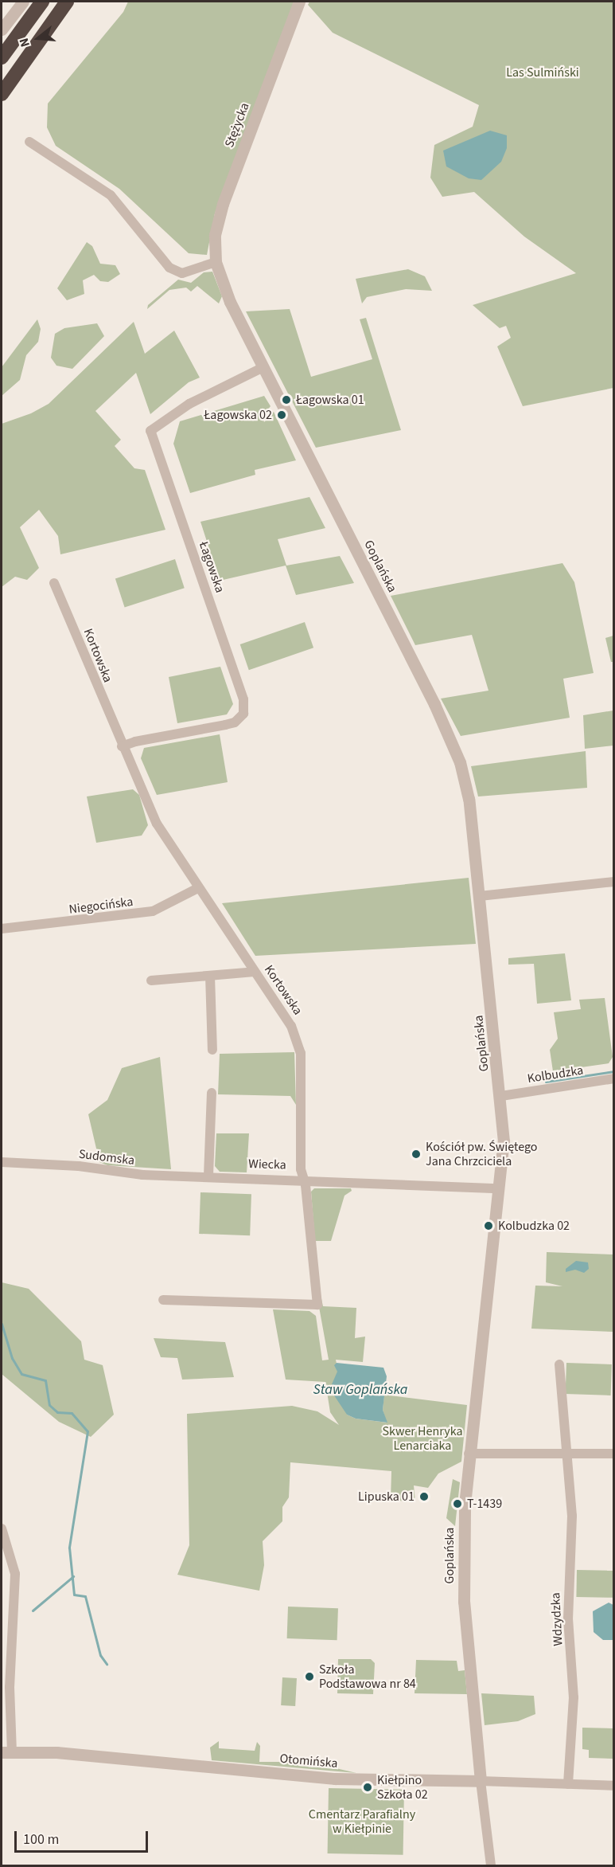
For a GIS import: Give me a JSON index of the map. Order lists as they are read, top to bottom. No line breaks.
{"streets":{"street":["Stężycka","Goplańska","Łagowska","Kortowska","Niegocińska","Kolbudzka","Sudomska","Wiecka","Wdzydzka","Otomińska"]},"crossings":[["Stężycka","Goplańska"],["Goplańska","Łagowska"],["Goplańska","Kolbudzka"],["Goplańska","Wiecka"],["Goplańska","Otomińska"],["Łagowska","Kortowska"],["Kortowska","Niegocińska"],["Kortowska","Wiecka"],["Sudomska","Wiecka"],["Wdzydzka","Otomińska"]],"water":["Staw Goplańska"],"parks":["Las Sulmiński","Skwer Henryka Lenarciaka","Cmentarz Parafialny w Kiełpinie"],"places":["Łagowska 01","Łagowska 02","Kościół pw. Świętego Jana Chrzciciela","Kolbudzka 02","Lipuska 01","T-1439","Szkoła Podstawowa nr 84","Kiełpino Szkoła 02"],"scale_bar":"100 m","north":"left"}
